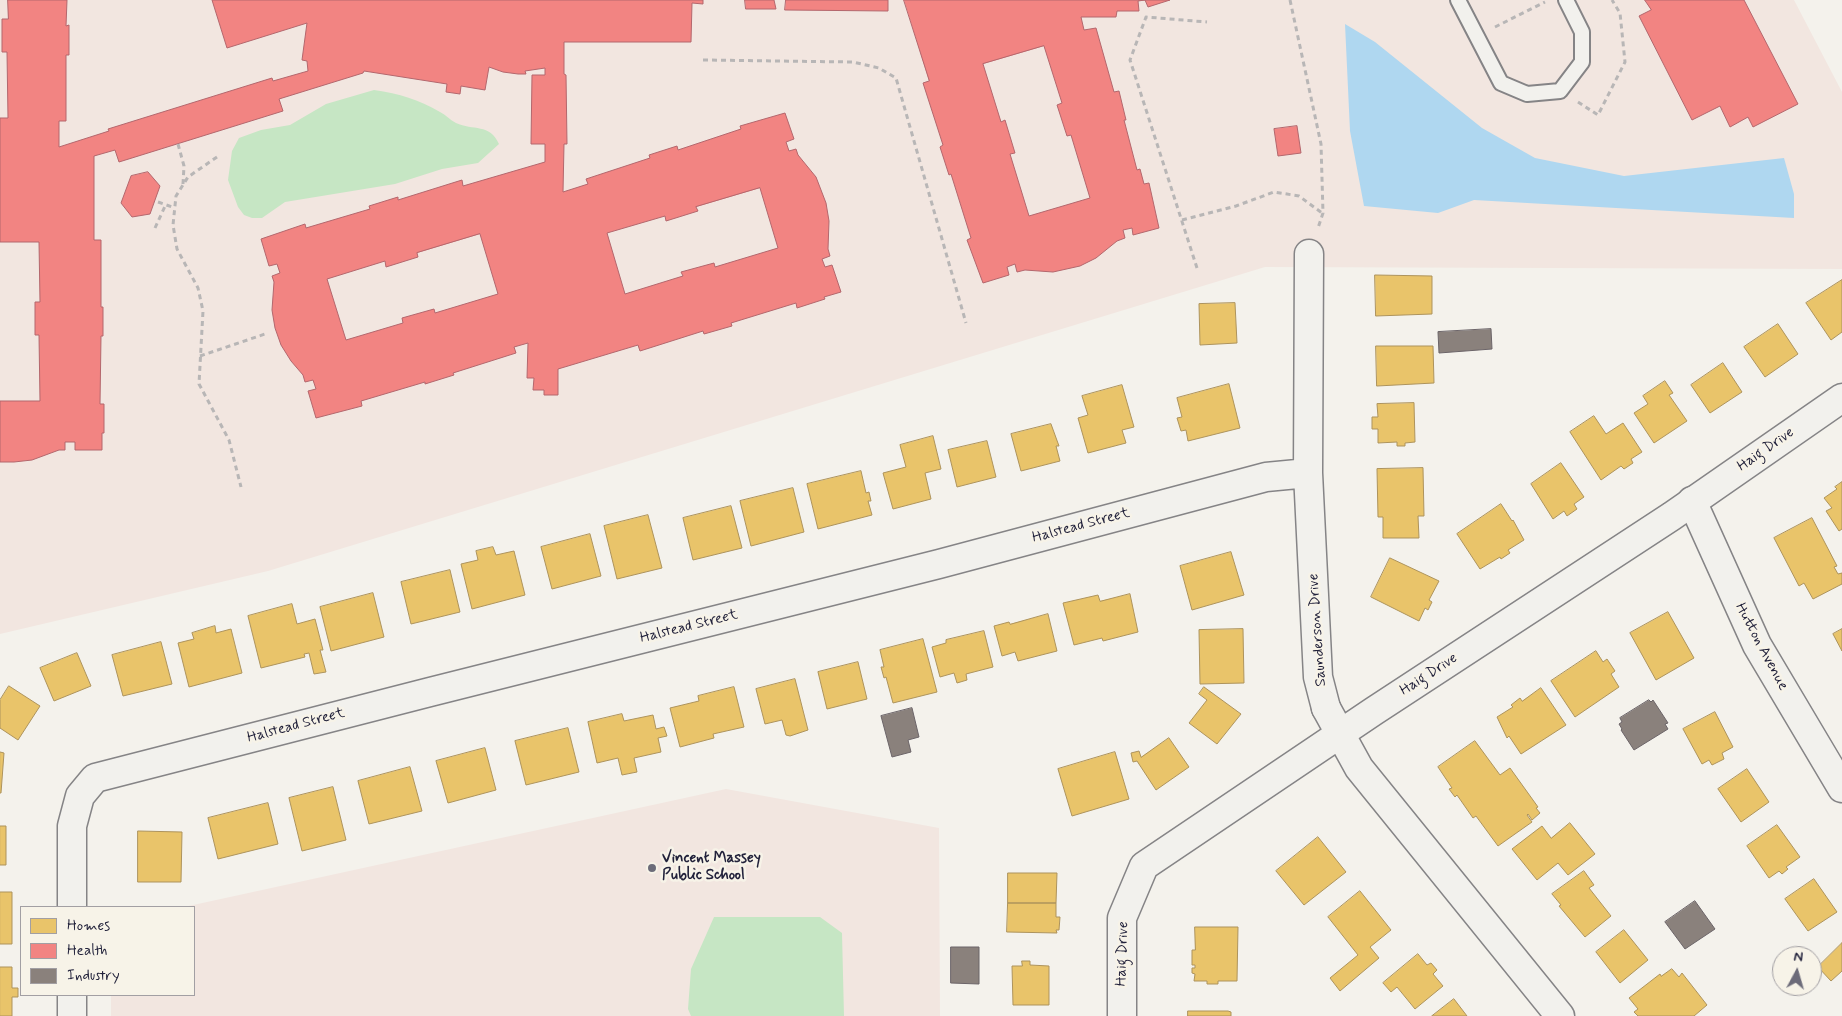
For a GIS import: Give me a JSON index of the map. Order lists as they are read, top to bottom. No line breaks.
{"streets":{"street":["Haig Drive","Halstead Street","Saunderson Drive","Hutton Avenue"]},"crossings":[["Haig Drive","Saunderson Drive"],["Haig Drive","Hutton Avenue"],["Halstead Street","Saunderson Drive"]],"places":["Vincent Massey Public School"],"legend":["Homes","Health","Industry"],"north":"top"}
